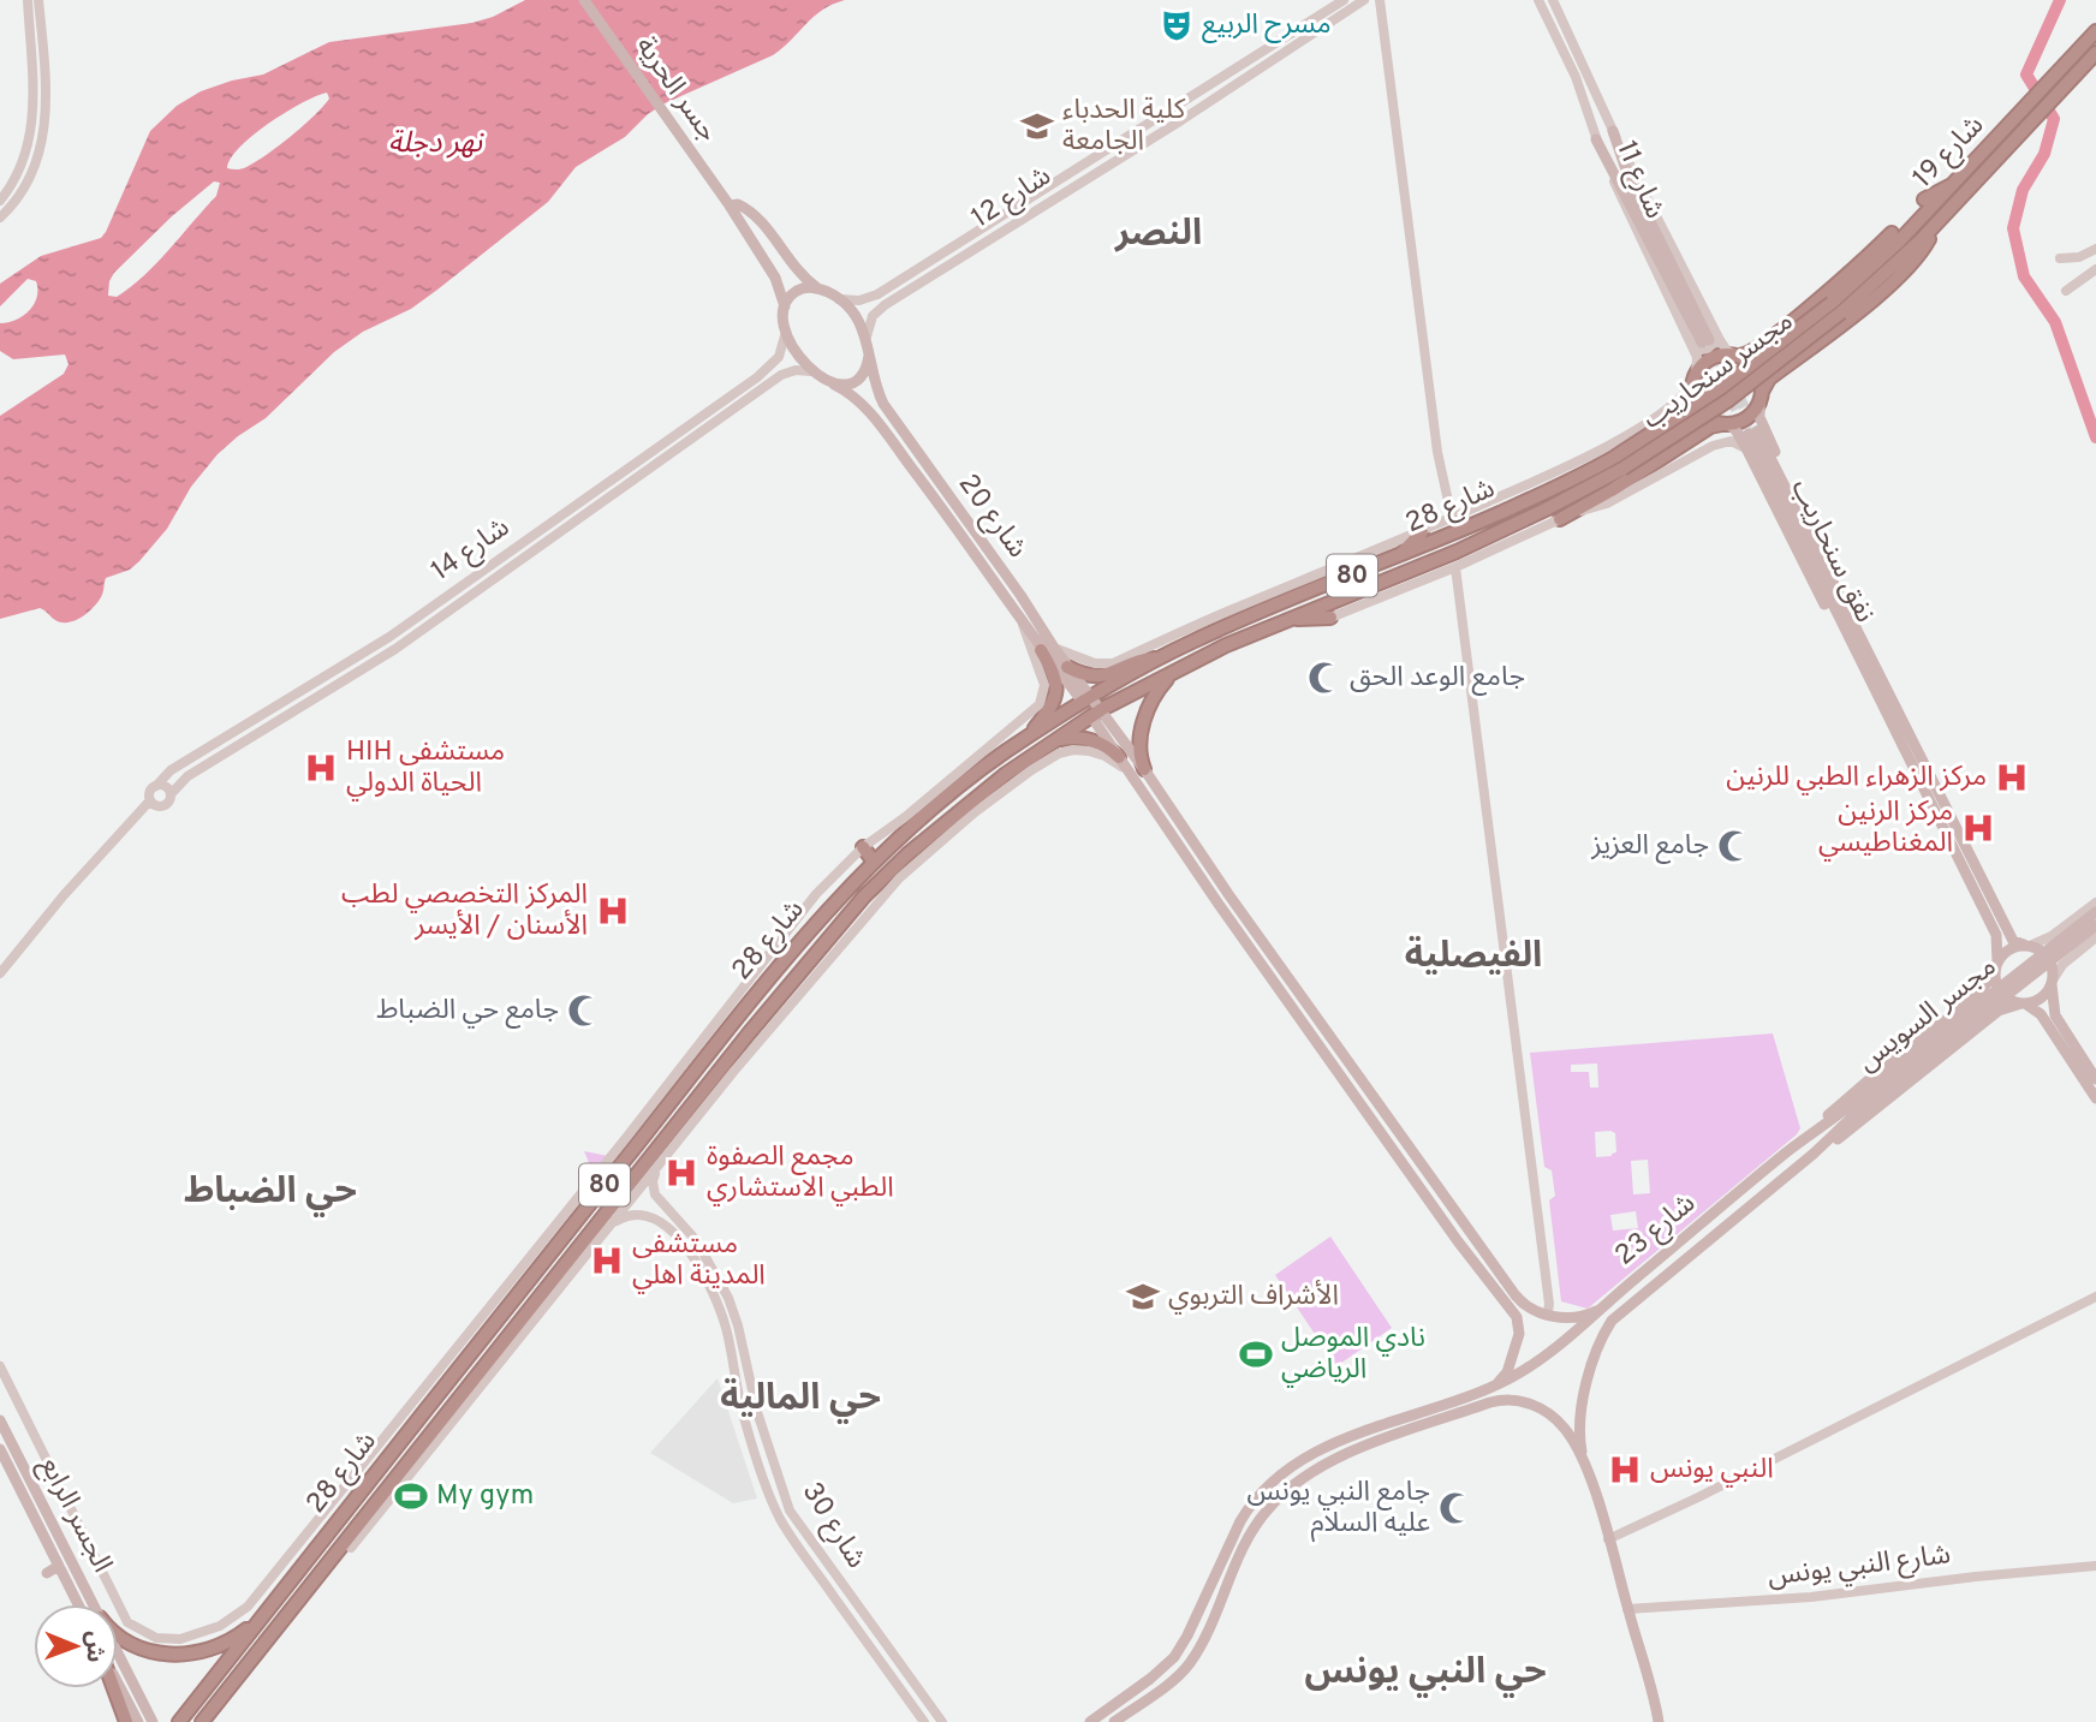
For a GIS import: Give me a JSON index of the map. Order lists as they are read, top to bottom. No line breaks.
{"streets":{"highway":["شارع 19","مجسر سنحاريب","شارع 28","80"],"main road":["جسر الحرية","شارع 20","نفق سنحاريب","مجسر السويس","شارع 23","الجسر الرابع"],"street":["شارع 11","شارع 12","شارع 14","شارع 30","شارع النبي يونس"]},"crossings":[["جسر الحرية","شارع 12"],["جسر الحرية","شارع 20"],["جسر الحرية","شارع 14"],["شارع 19","مجسر سنحاريب"],["شارع 12","شارع 20"],["شارع 12","شارع 14"],["مجسر سنحاريب","شارع 28"],["شارع 28","شارع 20"],["شارع 20","شارع 14"],["مجسر السويس","شارع 23"]],"districts":["النصر","الفيصلية","حي الضباط","حي المالية","حي النبي يونس"],"water":["نهر دجلة"],"places":{"theatre":["مسرح الربيع"],"school or university":["كلية الحدباء الجامعة","الأشراف التربوي"],"mosque":["جامع الوعد الحق","جامع العزيز","جامع حي الضباط","جامع النبي يونس عليه السلام"],"hospital":["HIH مستشفى الحياة الدولي","مركز الزهراء الطبي للرنين","مركز الرنين المغناطيسي","المركز التخصصي لطب الأسنان / الأيسر","مجمع الصفوة الطبي الاستشاري","مستشفى المدينة اهلي","النبي يونس"],"sports":["نادي الموصل الرياضي","My gym"]},"north":"right"}
